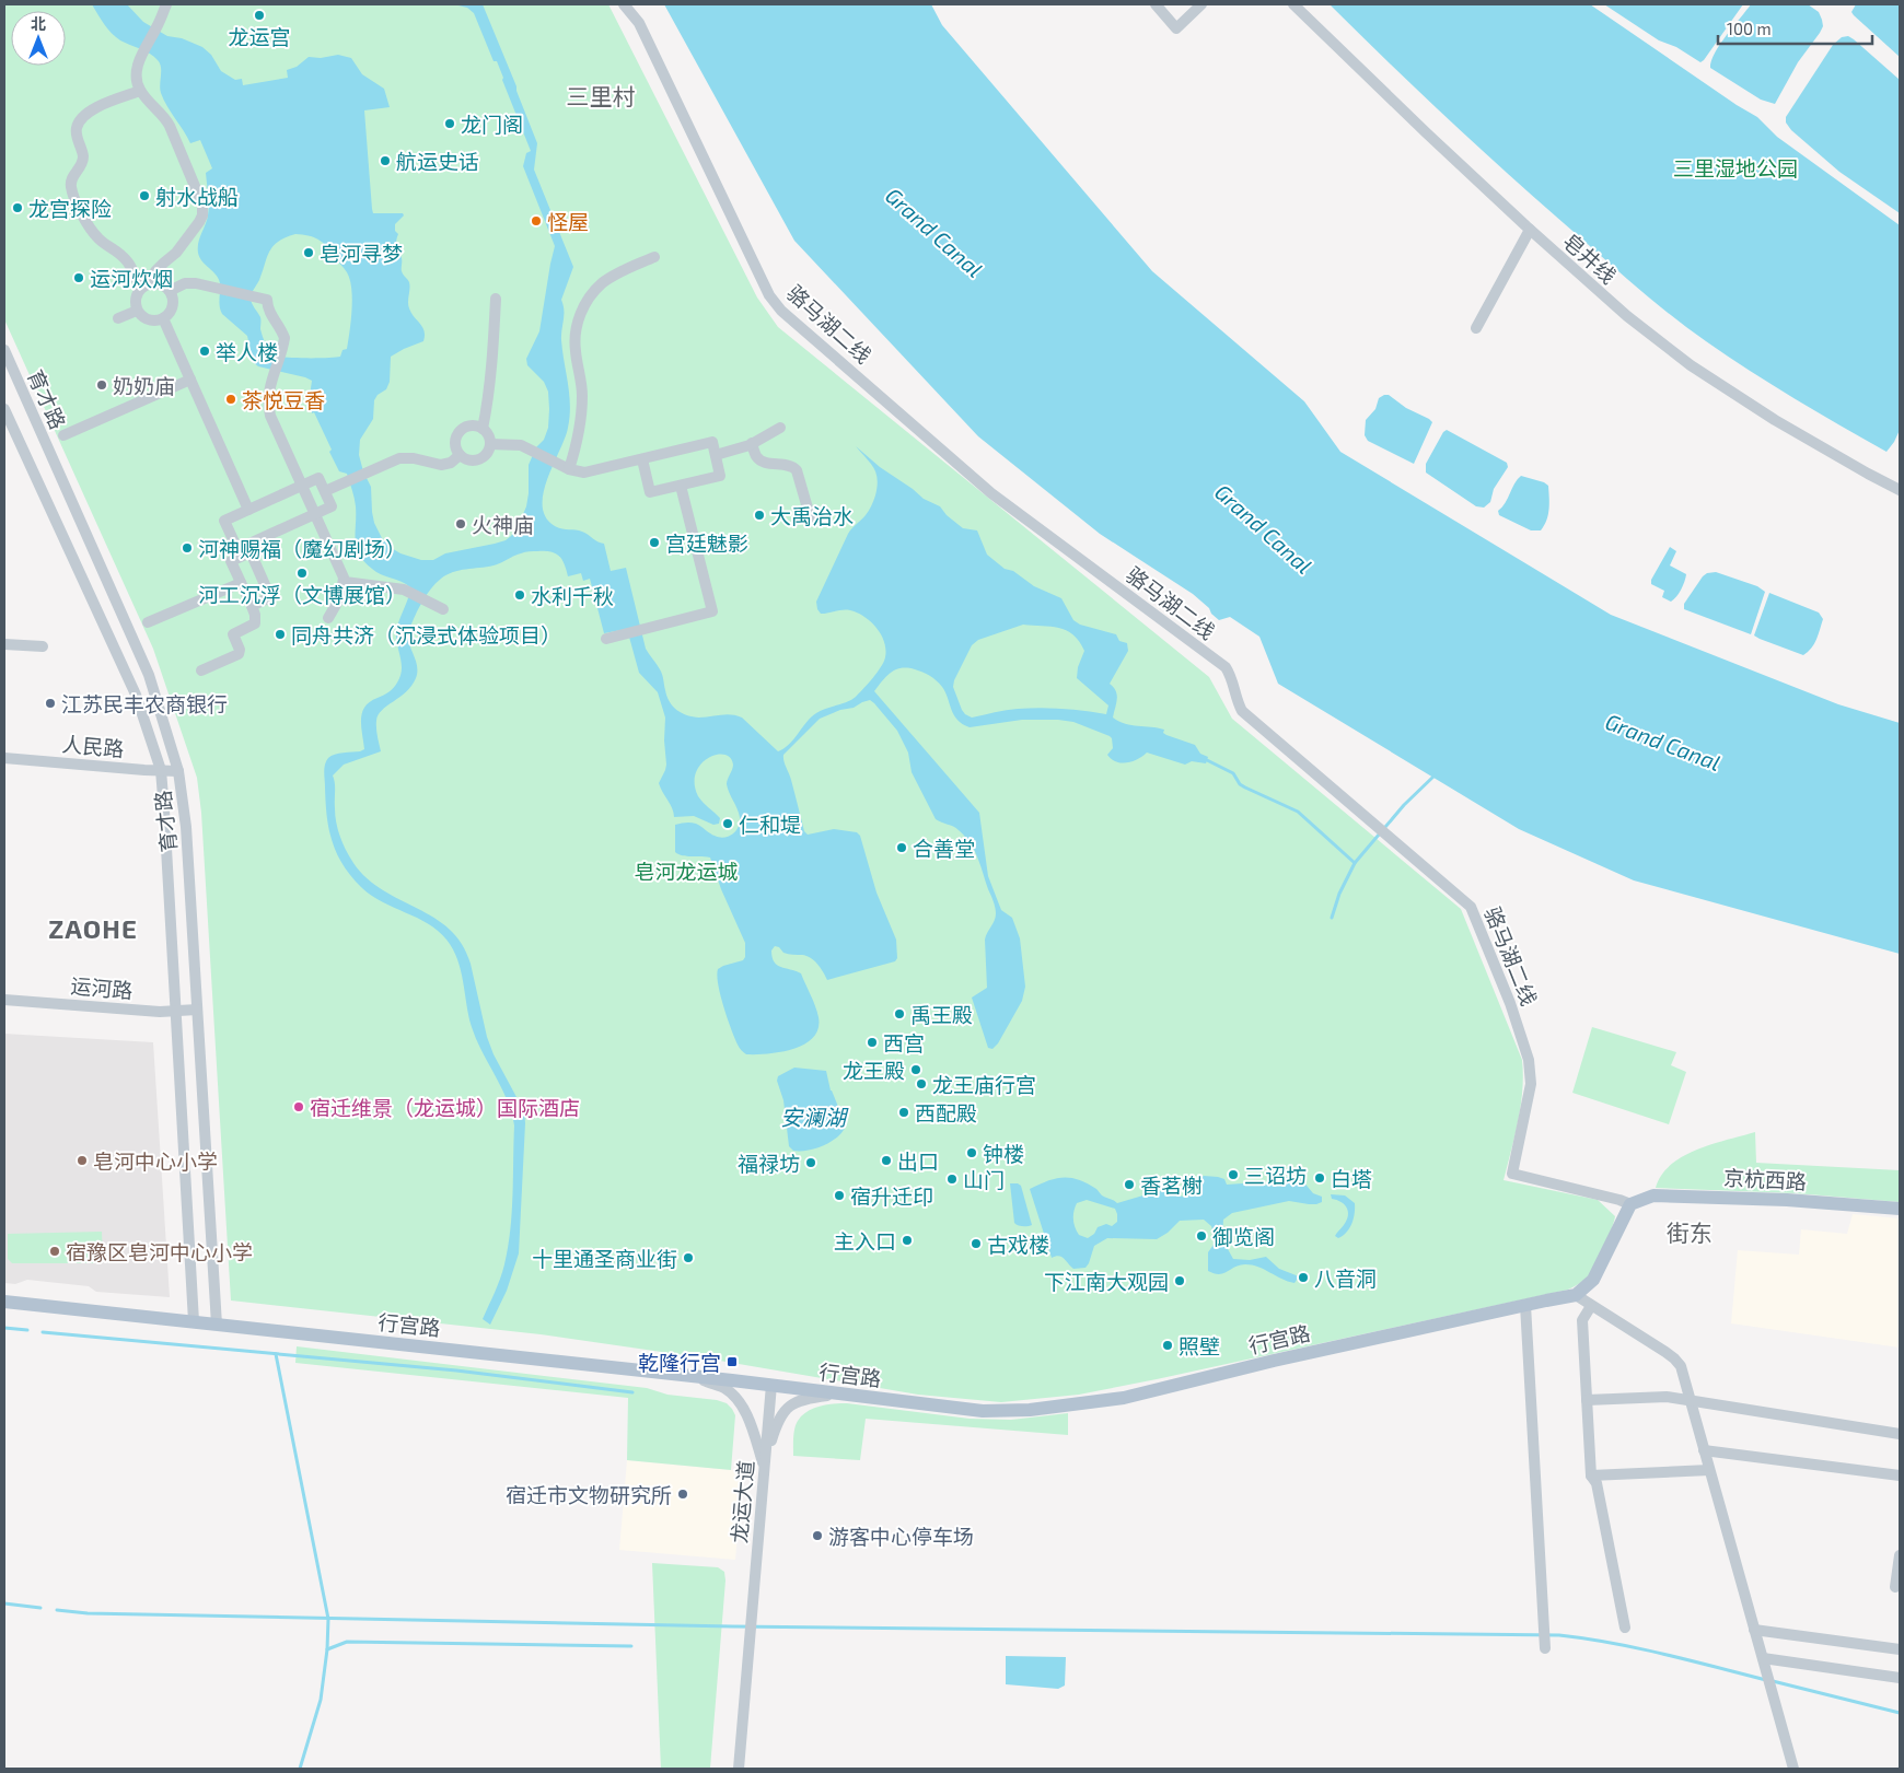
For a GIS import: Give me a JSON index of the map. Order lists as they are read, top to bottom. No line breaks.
{"streets":{"main road":["京杭西路","行宫路"],"street":["皂井线","骆马湖二线","育才路","人民路","运河路","龙运大道"]},"crossings":[["骆马湖二线","京杭西路"],["育才路","人民路"],["育才路","运河路"],["育才路","行宫路"],["行宫路","龙运大道"]],"districts":["三里村","ZAOHE","街东"],"water":["Grand Canal","安澜湖"],"parks":["三里湿地公园","皂河龙运城"],"places":{"other":["龙运宫","龙门阁","航运史话","射水战船","龙宫探险","怪屋","皂河寻梦","运河炊烟","举人楼","奶奶庙","茶悦豆香","大禹治水","火神庙","宫廷魅影","河神赐福（魔幻剧场）","河工沉浮（文博展馆）","水利千秋","同舟共济（沉浸式体验项目）","江苏民丰农商银行","仁和堤","合善堂","禹王殿","西宫","龙王殿","龙王庙行宫","宿迁维景（龙运城）国际酒店","西配殿","钟楼","皂河中心小学","出口","福禄坊","三诏坊","白塔","山门","香茗榭","宿升迁印","御览阁","主入口","古戏楼","宿豫区皂河中心小学","十里通圣商业街","八音洞","下江南大观园","照壁","宿迁市文物研究所","游客中心停车场"],"transit":["乾隆行宫"]},"scale_bar":"100 m","north":"top"}
